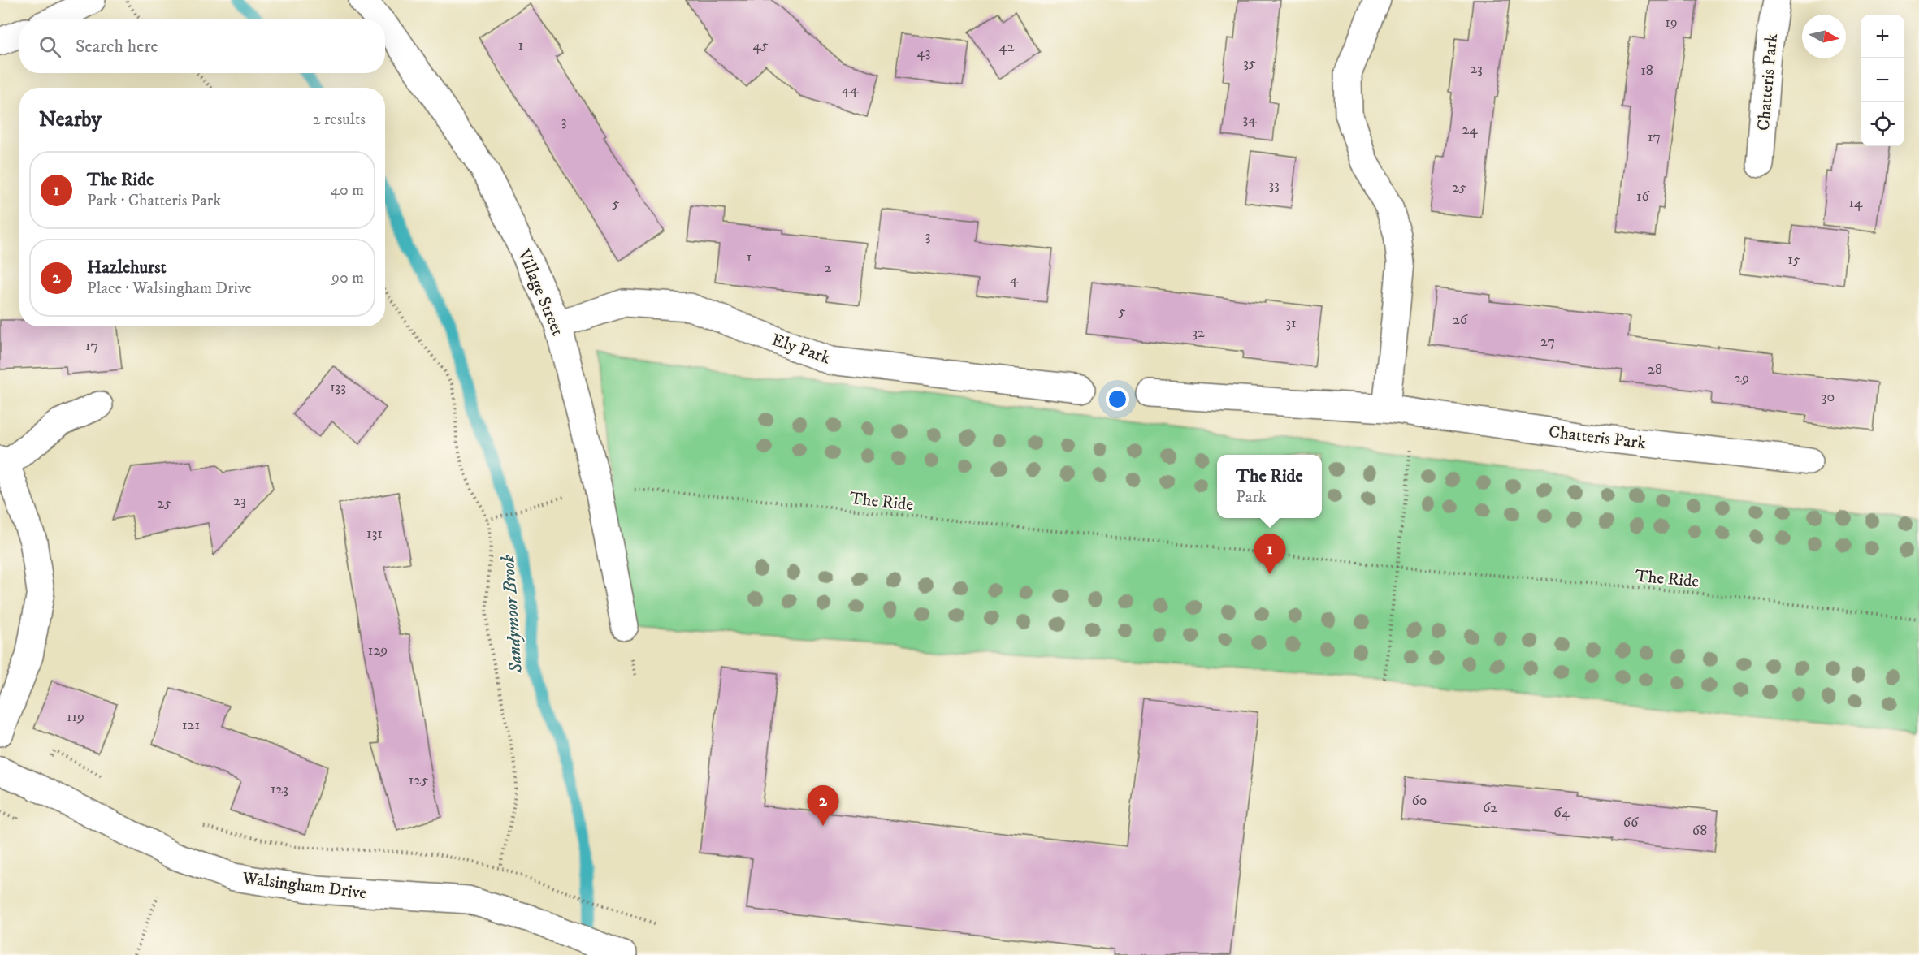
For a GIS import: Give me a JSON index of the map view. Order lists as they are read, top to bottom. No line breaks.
{"streets":{"street":["Chatteris Park","Village Street","Ely Park","Walsingham Drive"],"path":["The Ride"]},"crossings":[["Village Street","Ely Park"],["Village Street","The Ride"]],"water":["Sandymoor Brook"],"house_numbers":["19","1","45","42","43","35","23","18","44","34","3","24","17","33","25","16","14","5","3","1","15","2","4","5","26","31","32","27","17","28","29","133","30","23","25","131","129","119","121","125","123","60","62","64","66","68"],"north":"right","page":{"map_buttons":["+","−"],"search":"Search here","heading":["Nearby","2 results"],"list":[{"mark":"1","name":"The Ride","note":"Park · Chatteris Park","value":"40 m"},{"mark":"2","name":"Hazlehurst","note":"Place · Walsingham Drive","value":"90 m"}],"popup":["The Ride","Park"],"pins":["1","2"]}}
